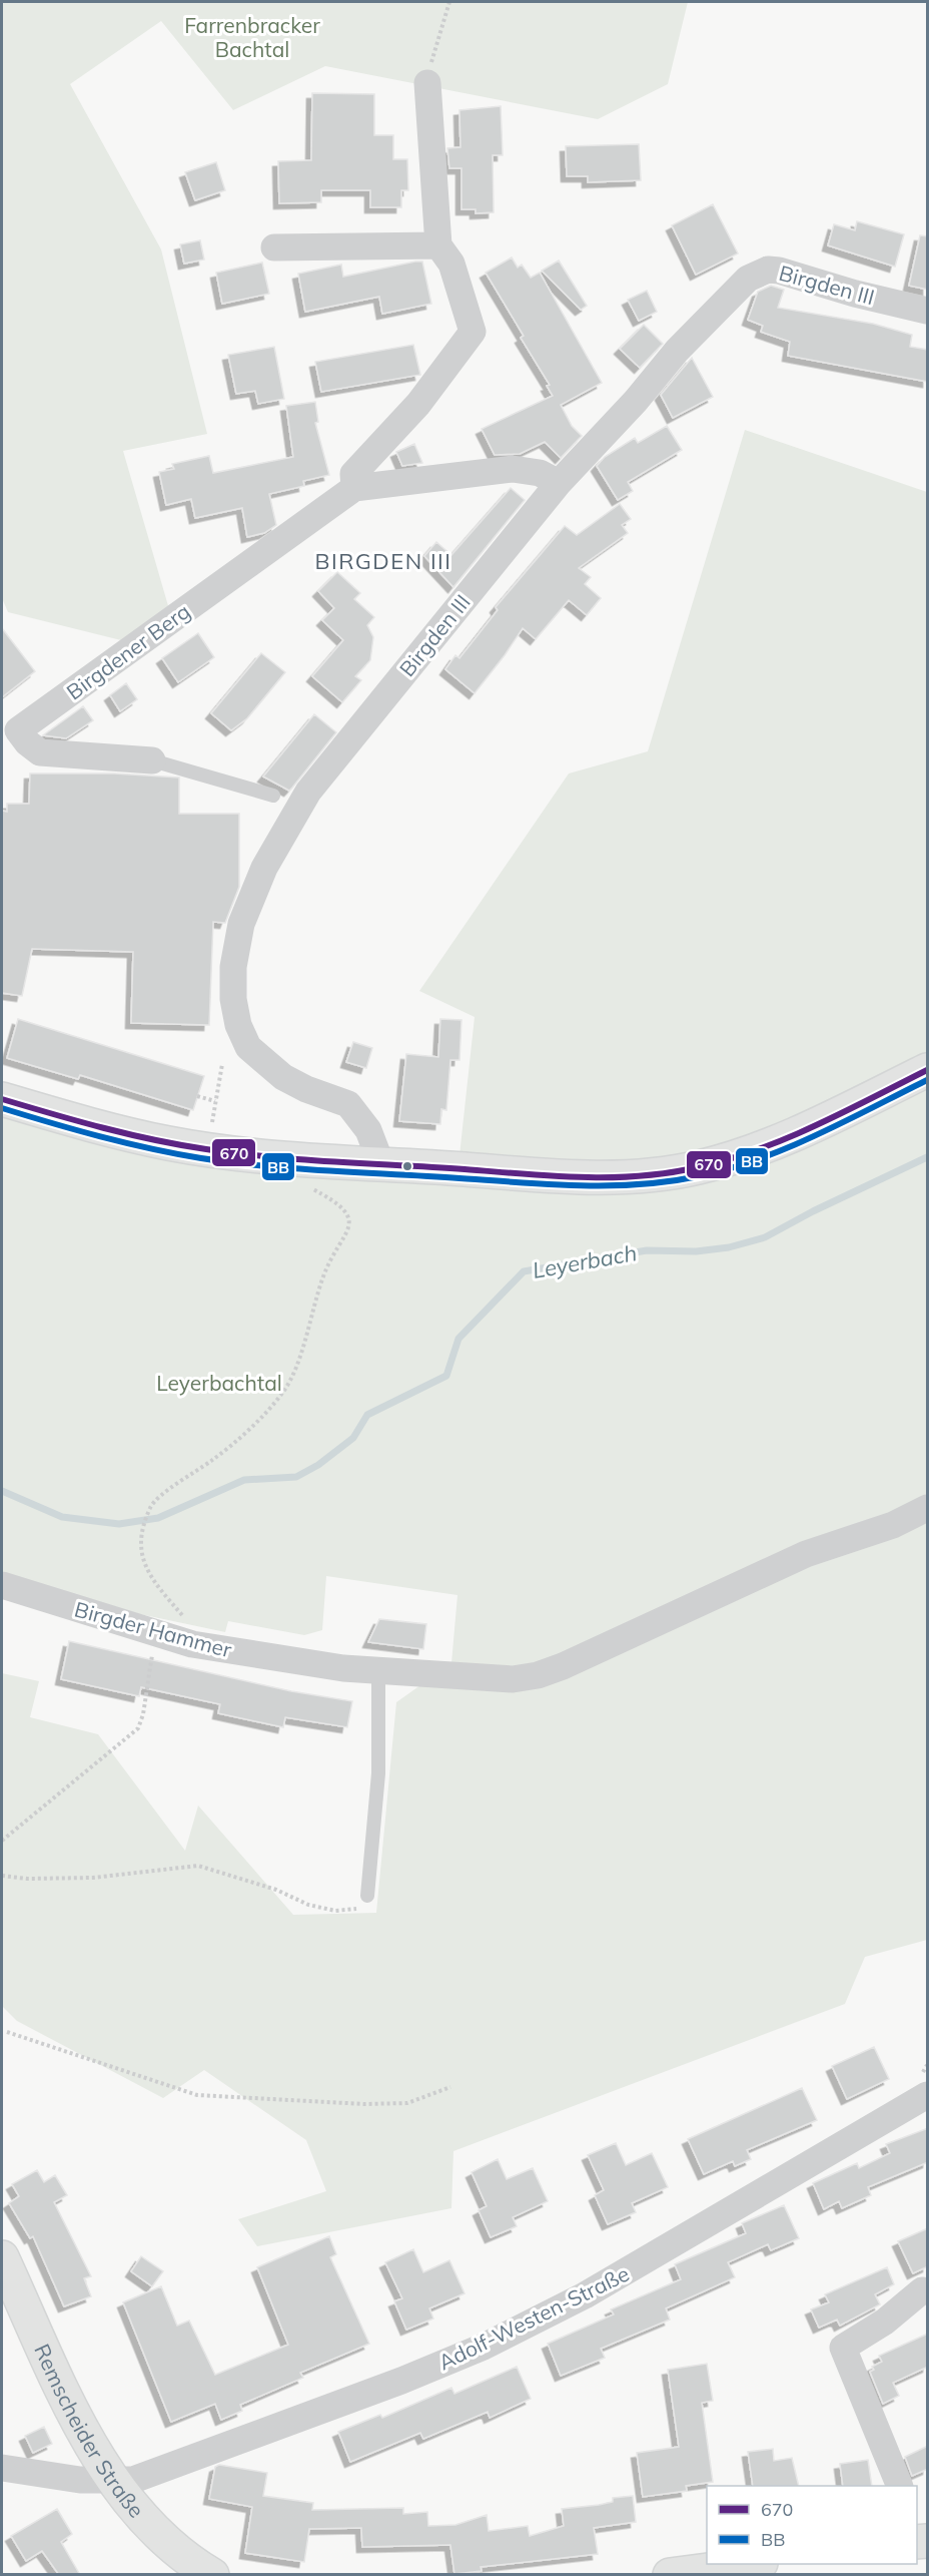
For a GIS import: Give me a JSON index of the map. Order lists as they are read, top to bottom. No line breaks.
{"streets":{"main road":["Remscheider Straße"],"street":["Birgden III","Birgdener Berg","Birgder Hammer","Adolf-Westen-Straße"]},"crossings":[["Birgden III","Birgdener Berg"],["Adolf-Westen-Straße","Remscheider Straße"]],"districts":["BIRGDEN III"],"water":["Leyerbach"],"parks":["Farrenbracker Bachtal","Leyerbachtal"],"lines":["transit line 670","transit line BB"],"legend":["670","BB"]}
